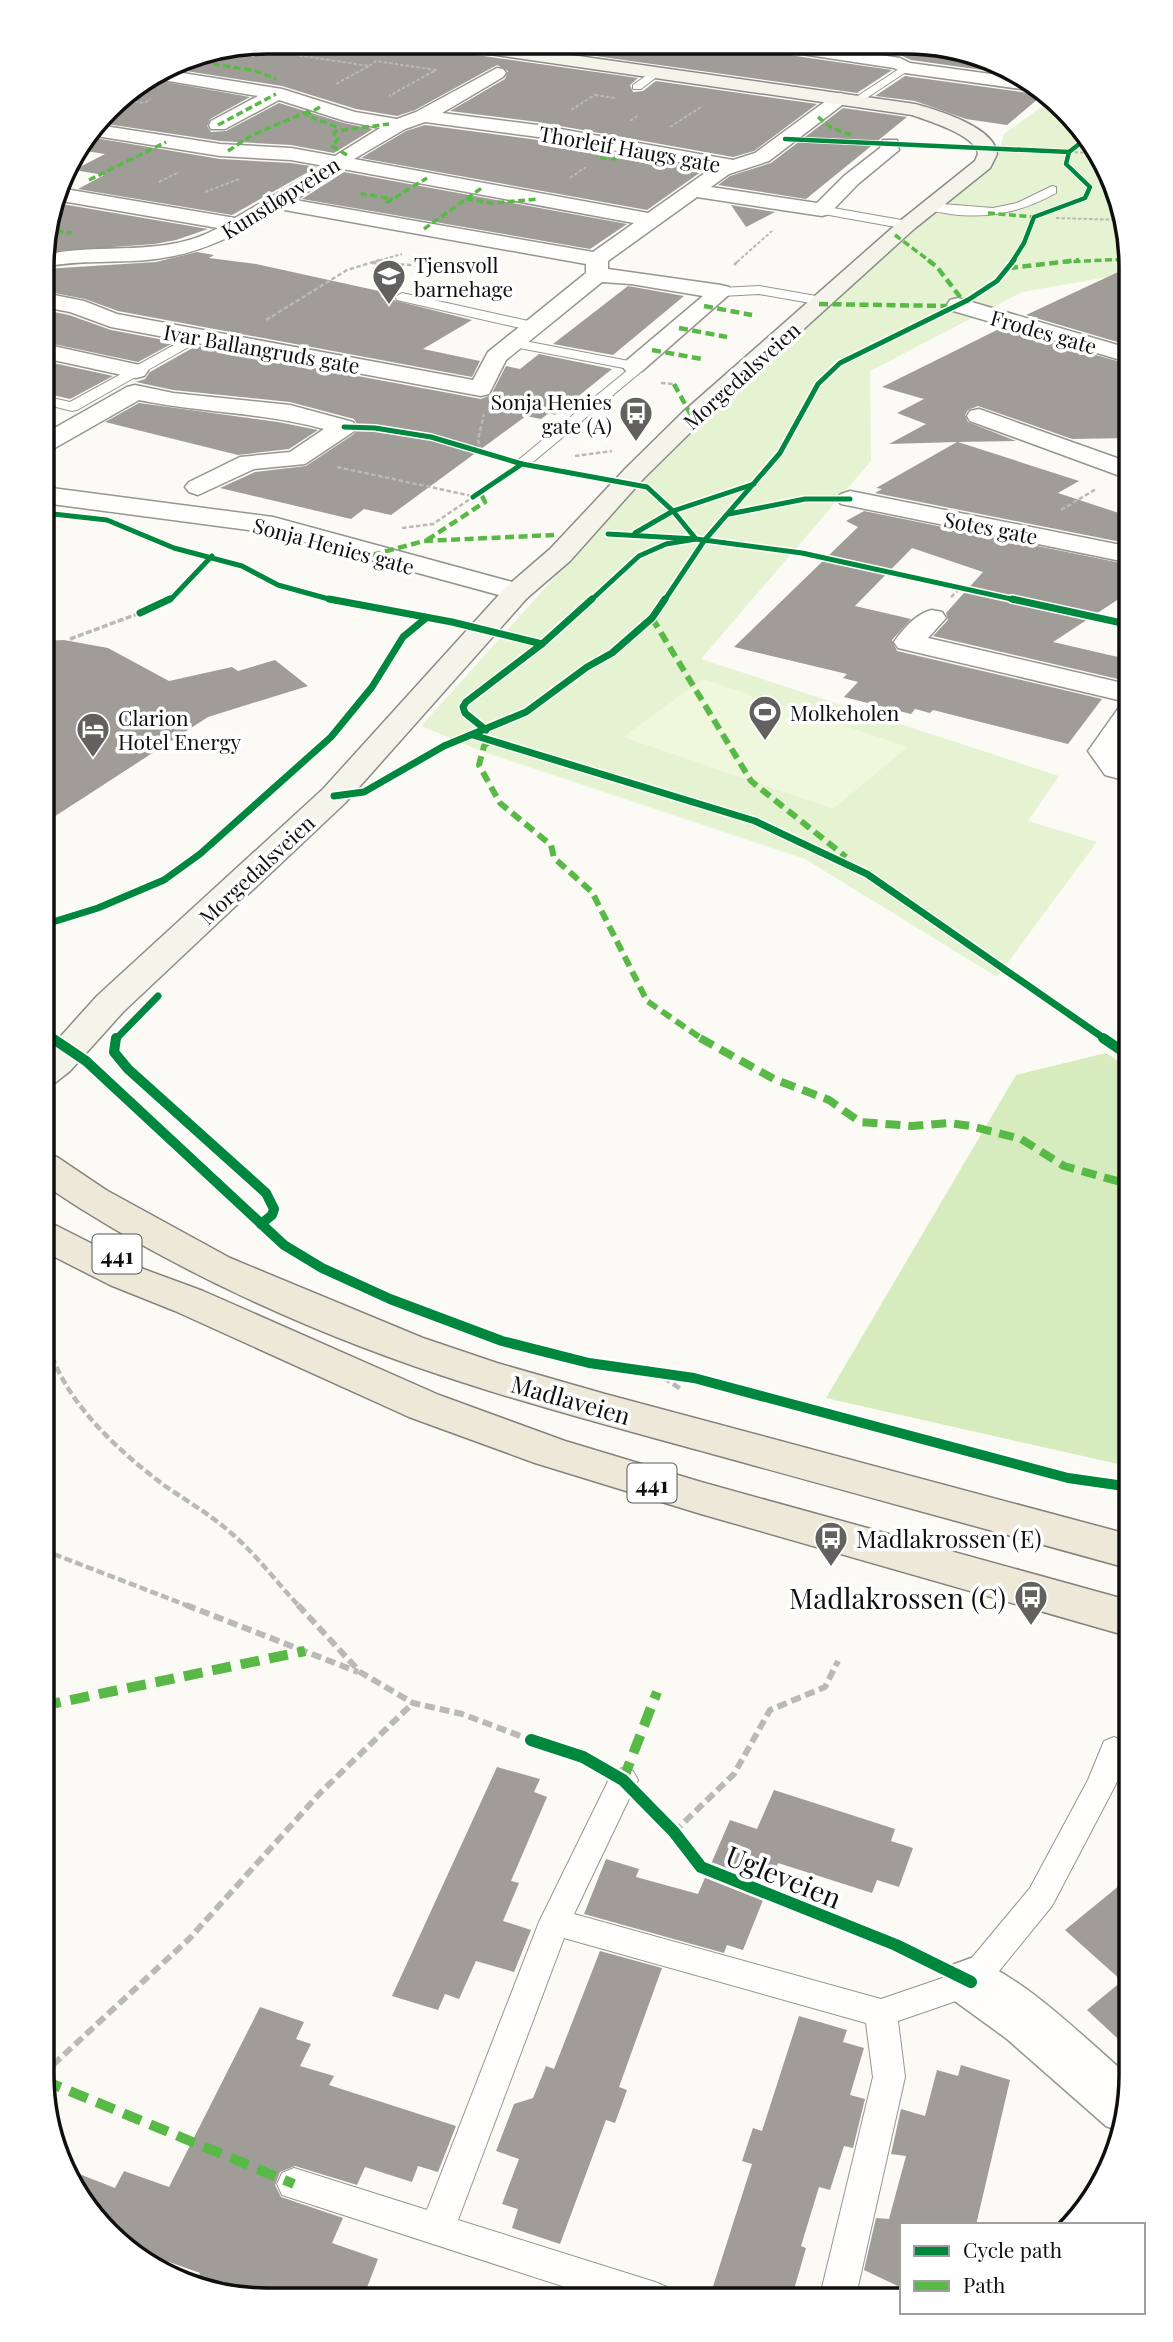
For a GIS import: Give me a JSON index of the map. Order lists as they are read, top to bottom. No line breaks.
{"streets":{"main road":["441","Madlaveien"],"street":["Thorleif Haugs gate","Kunstløpveien","Frodes gate","Ivar Ballangruds gate","Morgedalsveien","Sotes gate","Sonja Henies gate"],"cycle path":["Ugleveien"]},"crossings":[["Thorleif Haugs gate","Kunstløpveien"],["Morgedalsveien","Sonja Henies gate"]],"places":{"school or university":["Tjensvoll barnehage"],"bus stop":["Sonja Henies gate (A)","Madlakrossen (E)","Madlakrossen (C)"],"sports":["Molkeholen"],"hotel":["Clarion Hotel Energy"]},"legend":["Cycle path","Path"]}
